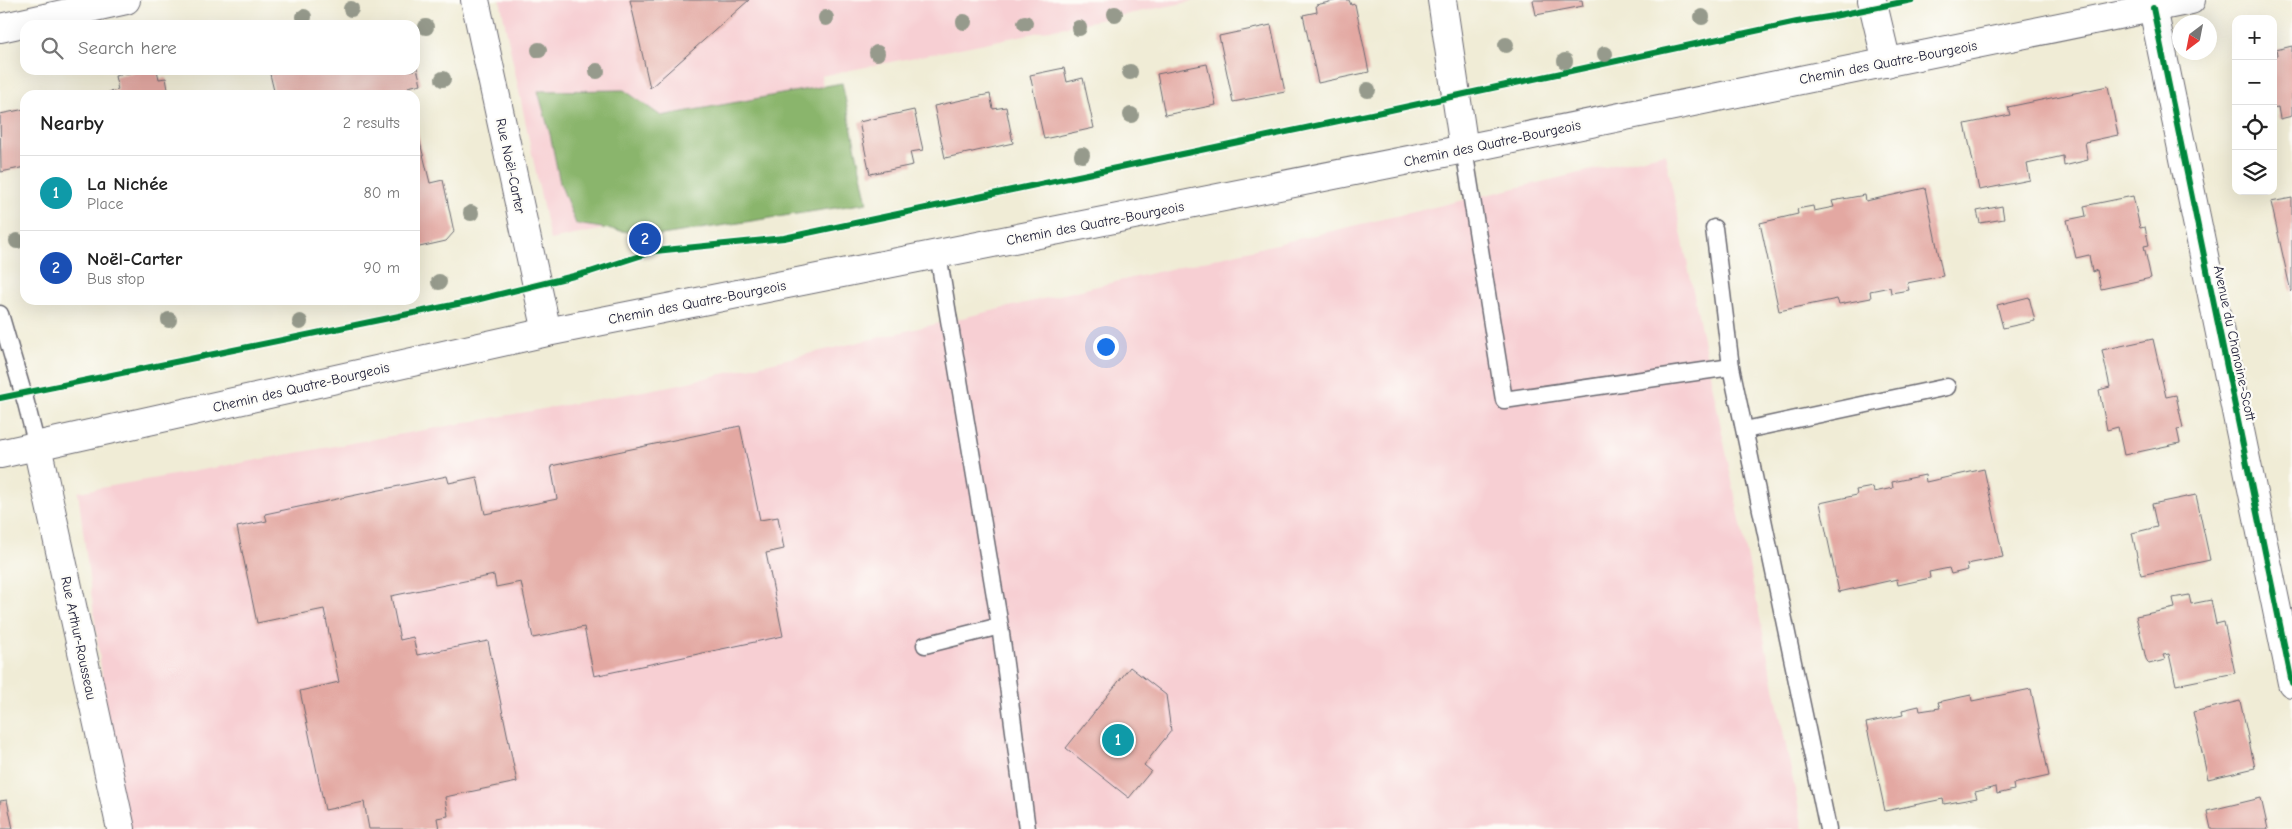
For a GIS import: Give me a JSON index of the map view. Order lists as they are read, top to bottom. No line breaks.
{"streets":{"main road":["Chemin des Quatre-Bourgeois","Rue Noël-Carter","Avenue du Chanoine-Scott","Rue Arthur-Rousseau"]},"crossings":[["Chemin des Quatre-Bourgeois","Rue Noël-Carter"],["Chemin des Quatre-Bourgeois","Avenue du Chanoine-Scott"],["Chemin des Quatre-Bourgeois","Rue Arthur-Rousseau"]],"north":"bottom left","page":{"map_buttons":["+","−"],"search":"Search here","heading":["Nearby","2 results"],"list":[{"mark":"1","name":"La Nichée","note":"Place","value":"80 m"},{"mark":"2","name":"Noël-Carter","note":"Bus stop","value":"90 m"}],"pins":["2","1"]}}
